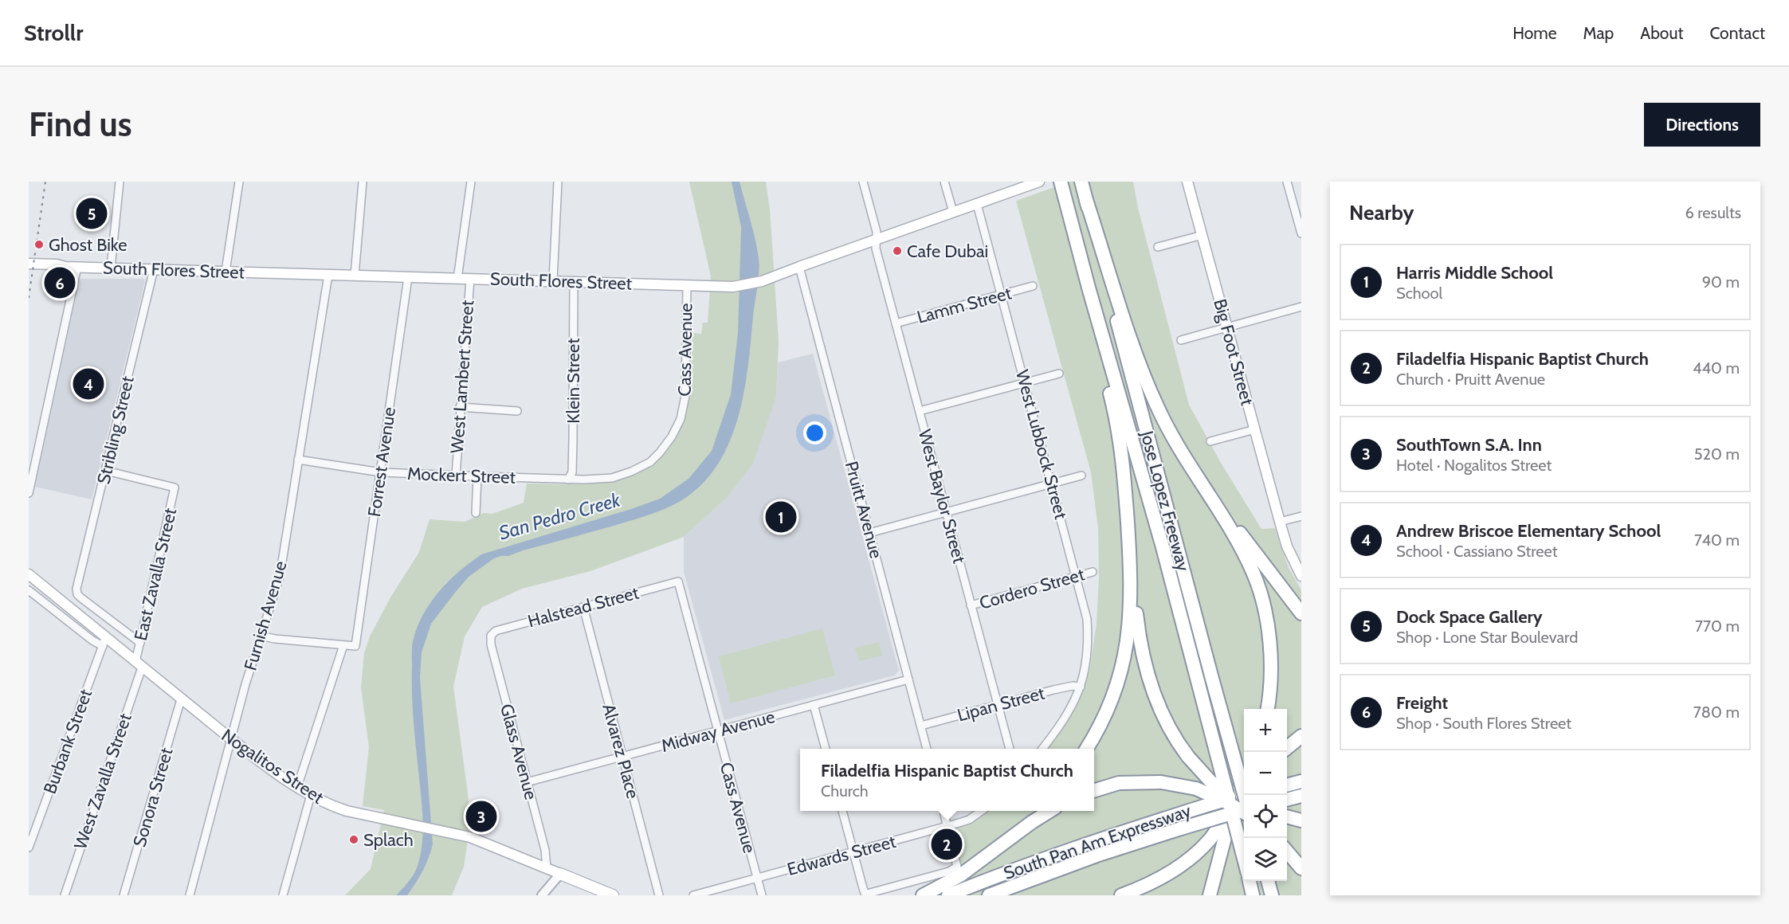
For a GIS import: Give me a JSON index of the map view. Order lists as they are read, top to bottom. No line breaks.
{"streets":{"highway":["Jose Lopez Freeway","South Pan Am Expressway"],"main road":["South Flores Street","Big Foot Street","Nogalitos Street"],"street":["Lamm Street","Cass Avenue","West Lambert Street","Klein Street","Stribling Street","West Lubbock Street","Forrest Avenue","Mockert Street","West Baylor Street","Pruitt Avenue","East Zavalla Street","Cordero Street","Halstead Street","Furnish Avenue","Lipan Street","Midway Avenue","Burbank Street","Alvarez Place","Glass Avenue","West Zavalla Street","Sonora Street","Edwards Street"]},"crossings":[["South Flores Street","Cass Avenue"],["South Flores Street","West Lambert Street"],["South Flores Street","Klein Street"],["South Flores Street","Stribling Street"],["South Flores Street","West Lubbock Street"],["South Flores Street","Forrest Avenue"],["South Flores Street","West Baylor Street"],["South Flores Street","Pruitt Avenue"],["South Flores Street","Furnish Avenue"],["Lamm Street","West Lubbock Street"],["Lamm Street","West Baylor Street"],["Cass Avenue","Klein Street"],["Cass Avenue","Mockert Street"],["Cass Avenue","Halstead Street"],["Cass Avenue","Midway Avenue"],["Cass Avenue","Edwards Street"],["West Lambert Street","Mockert Street"],["Klein Street","Mockert Street"],["Stribling Street","East Zavalla Street"],["West Lubbock Street","Cordero Street"],["West Lubbock Street","Lipan Street"],["Forrest Avenue","Mockert Street"],["Mockert Street","Furnish Avenue"],["West Baylor Street","Cordero Street"],["West Baylor Street","Lipan Street"],["Pruitt Avenue","Lipan Street"],["Pruitt Avenue","Midway Avenue"],["East Zavalla Street","Nogalitos Street"],["East Zavalla Street","West Zavalla Street"],["Halstead Street","Alvarez Place"],["Halstead Street","Glass Avenue"],["Furnish Avenue","Nogalitos Street"],["Midway Avenue","Alvarez Place"],["Midway Avenue","Glass Avenue"],["Burbank Street","Nogalitos Street"],["Glass Avenue","Nogalitos Street"],["Nogalitos Street","West Zavalla Street"],["Nogalitos Street","Sonora Street"]],"water":["San Pedro Creek"],"places":["Ghost Bike","Cafe Dubai","Splach"],"page":{"header":"Strollr","nav":["Home","Map","About","Contact"],"buttons":"Directions","title":"Find us","heading":["Nearby","6 results"],"pins":["5","6","4","1","3","2"],"list":[{"mark":"1","name":"Harris Middle School","note":"School","value":"90 m"},{"mark":"2","name":"Filadelfia Hispanic Baptist Church","note":"Church · Pruitt Avenue","value":"440 m"},{"mark":"3","name":"SouthTown S.A. Inn","note":"Hotel · Nogalitos Street","value":"520 m"},{"mark":"4","name":"Andrew Briscoe Elementary School","note":"School · Cassiano Street","value":"740 m"},{"mark":"5","name":"Dock Space Gallery","note":"Shop · Lone Star Boulevard","value":"770 m"},{"mark":"6","name":"Freight","note":"Shop · South Flores Street","value":"780 m"}],"map_buttons":["+","−"],"popup":["Filadelfia Hispanic Baptist Church","Church"]}}
